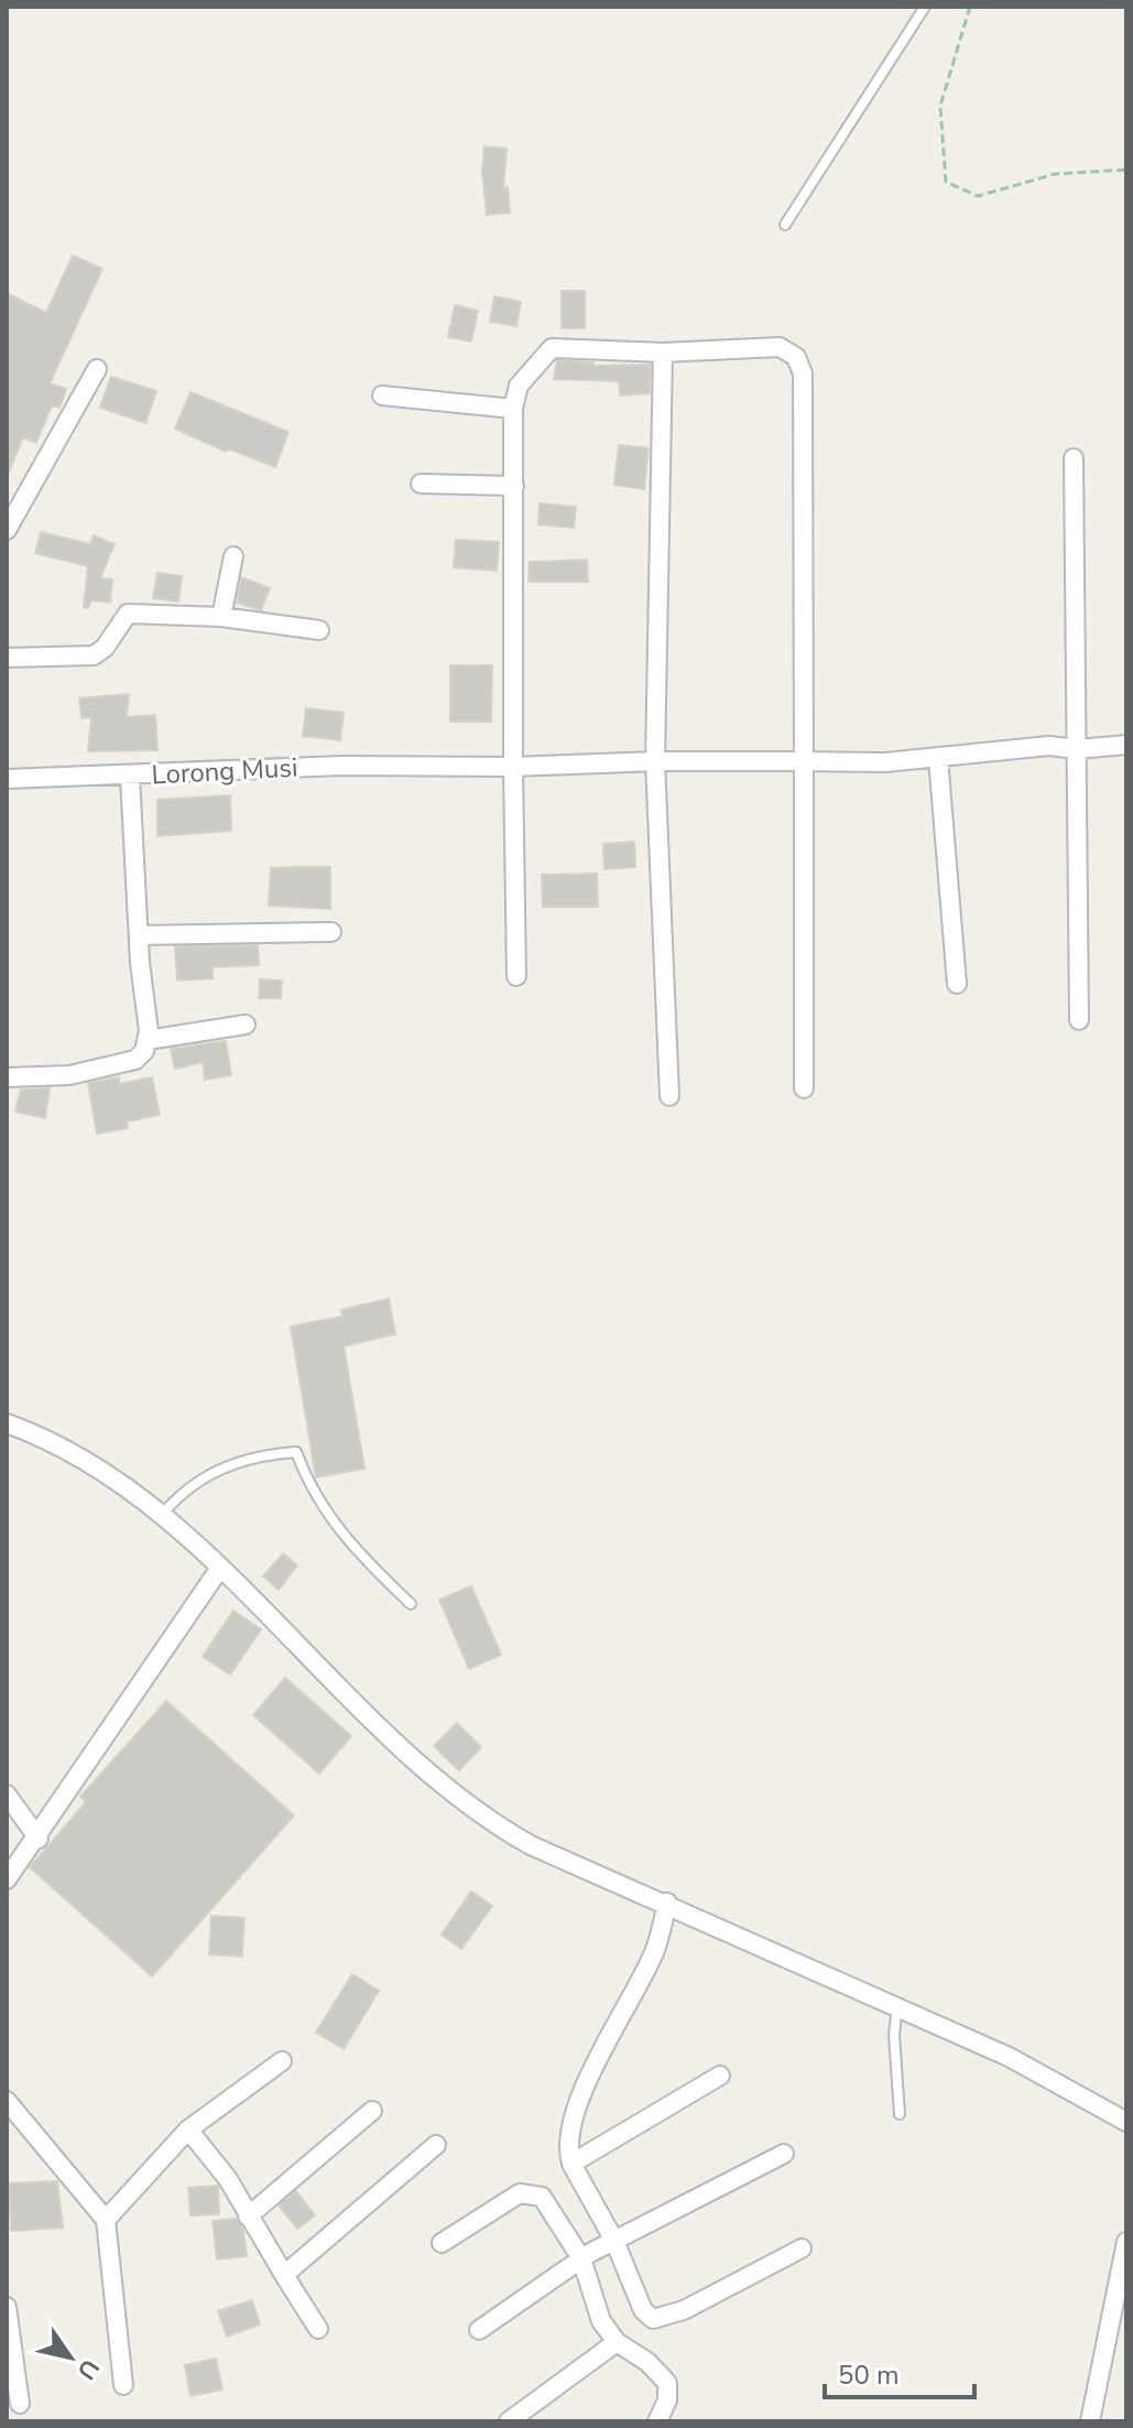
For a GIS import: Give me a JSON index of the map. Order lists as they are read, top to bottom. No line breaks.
{"streets":{"street":["Lorong Musi"]},"scale_bar":"50 m","north":"bottom right"}
